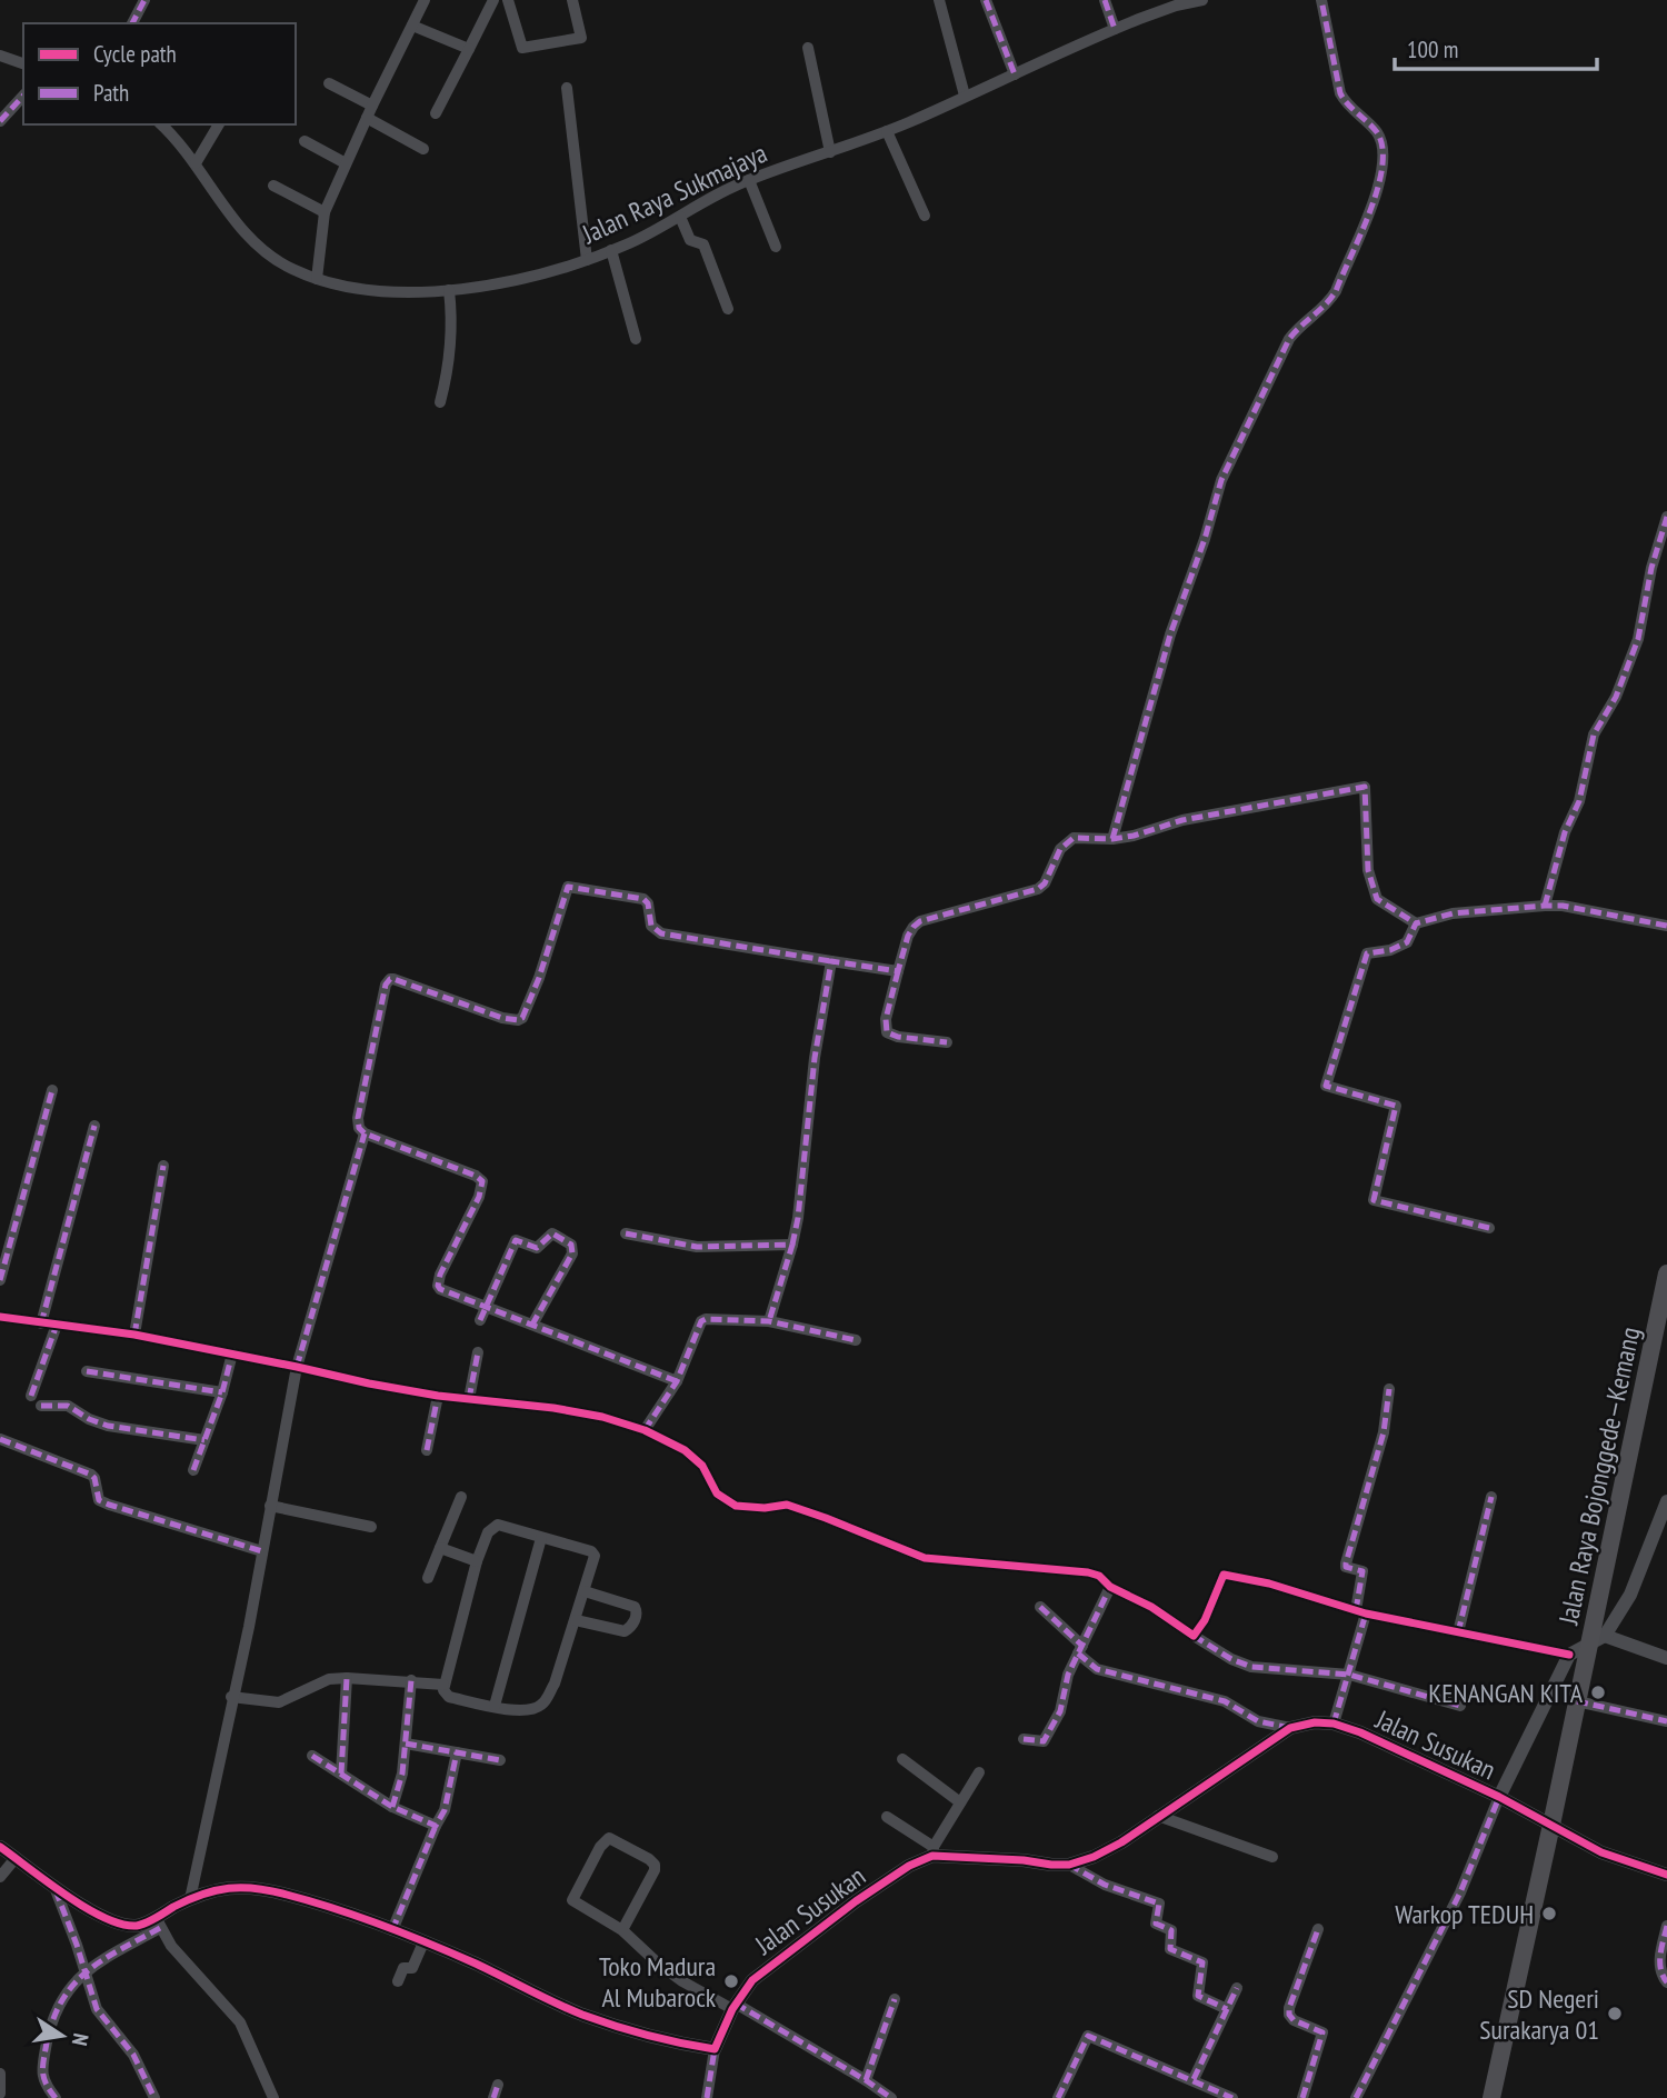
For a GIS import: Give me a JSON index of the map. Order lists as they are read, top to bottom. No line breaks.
{"streets":{"highway":["Jalan Raya Bojonggede—Kemang"],"street":["Jalan Raya Sukmajaya","Jalan Susukan"]},"crossings":[["Jalan Raya Bojonggede—Kemang","Jalan Susukan"]],"places":["KENANGAN KITA","Warkop TEDUH","Toko Madura Al Mubarock","SD Negeri Surakarya 01"],"legend":["Cycle path","Path"],"scale_bar":"100 m","north":"right"}
